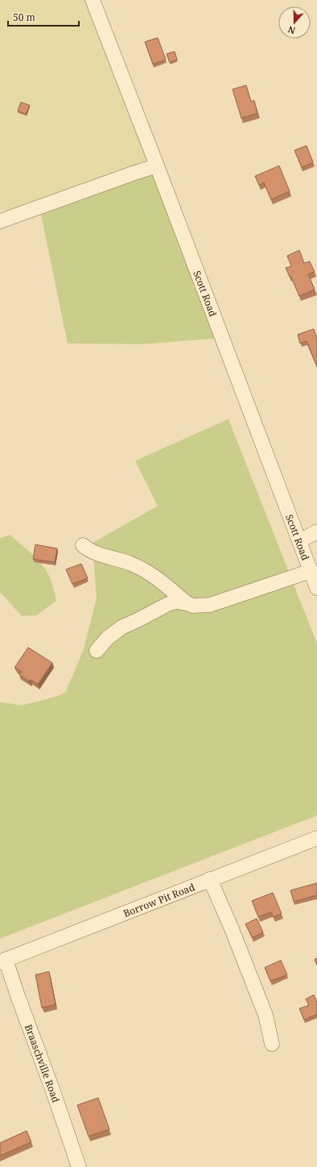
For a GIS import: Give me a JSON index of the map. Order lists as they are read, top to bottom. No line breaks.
{"streets":{"street":["Scott Road","Borrow Pit Road","Braaschville Road"]},"crossings":[["Borrow Pit Road","Braaschville Road"]],"scale_bar":"50 m","north":"bottom"}
